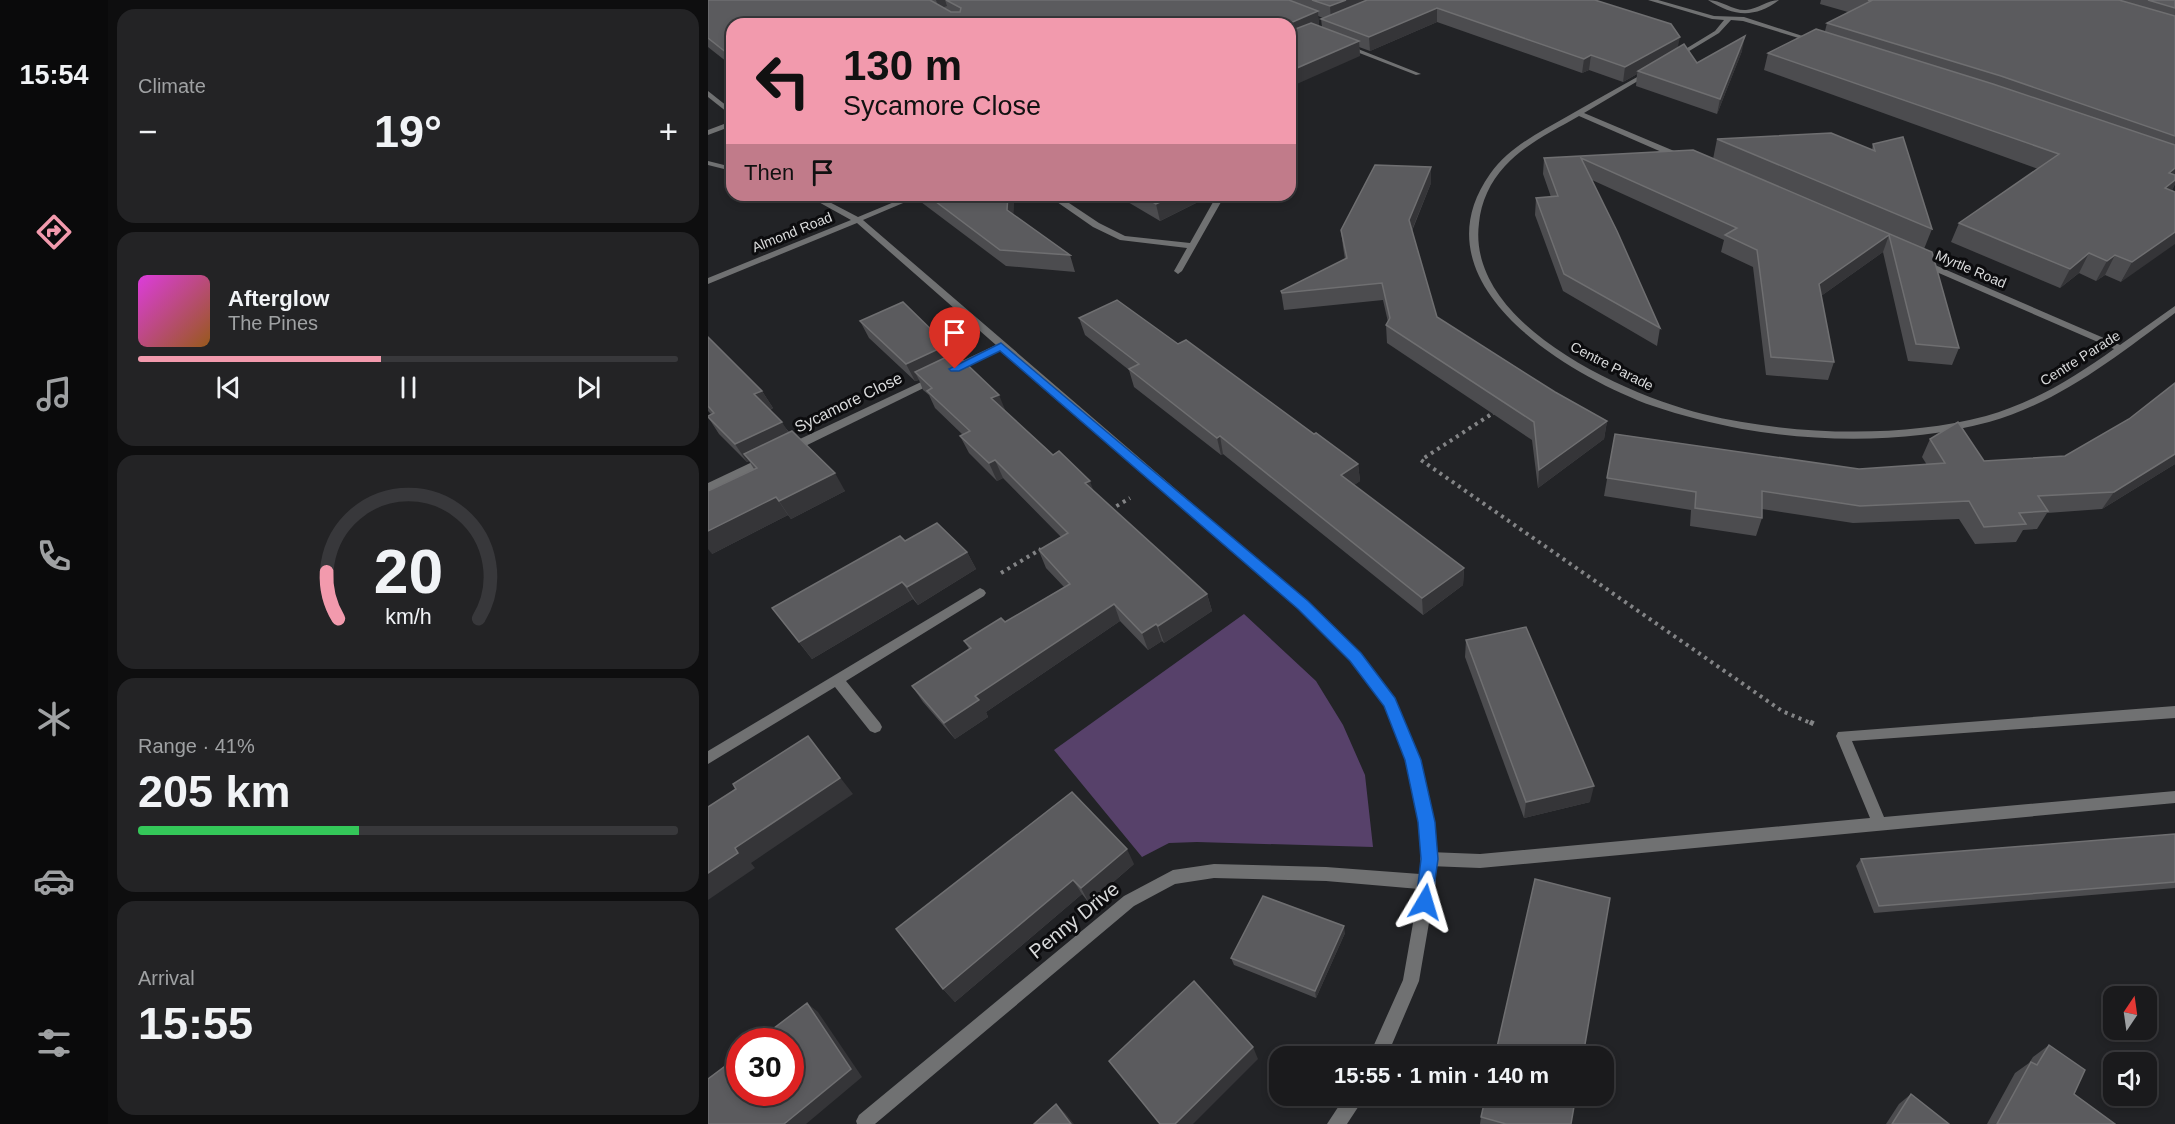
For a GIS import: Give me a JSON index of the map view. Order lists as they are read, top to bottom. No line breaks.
{"streets":{"street":["Almond Road","Myrtle Road","Centre Parade","Sycamore Close","Penny Drive"]},"crossings":[["Myrtle Road","Centre Parade"]],"north":"top","page":{"tabs":"15:54","tile":["Climate",["Range · 41%","205 km"],["Arrival","15:55"]],"turn":["130 m","Sycamore Close"],"heat":["−","19°","+"],"then":"Then","song":["Afterglow","The Pines"],"limit":"30","trip":"15:55 · 1 min · 140 m","gauge":["20","km/h"]}}
